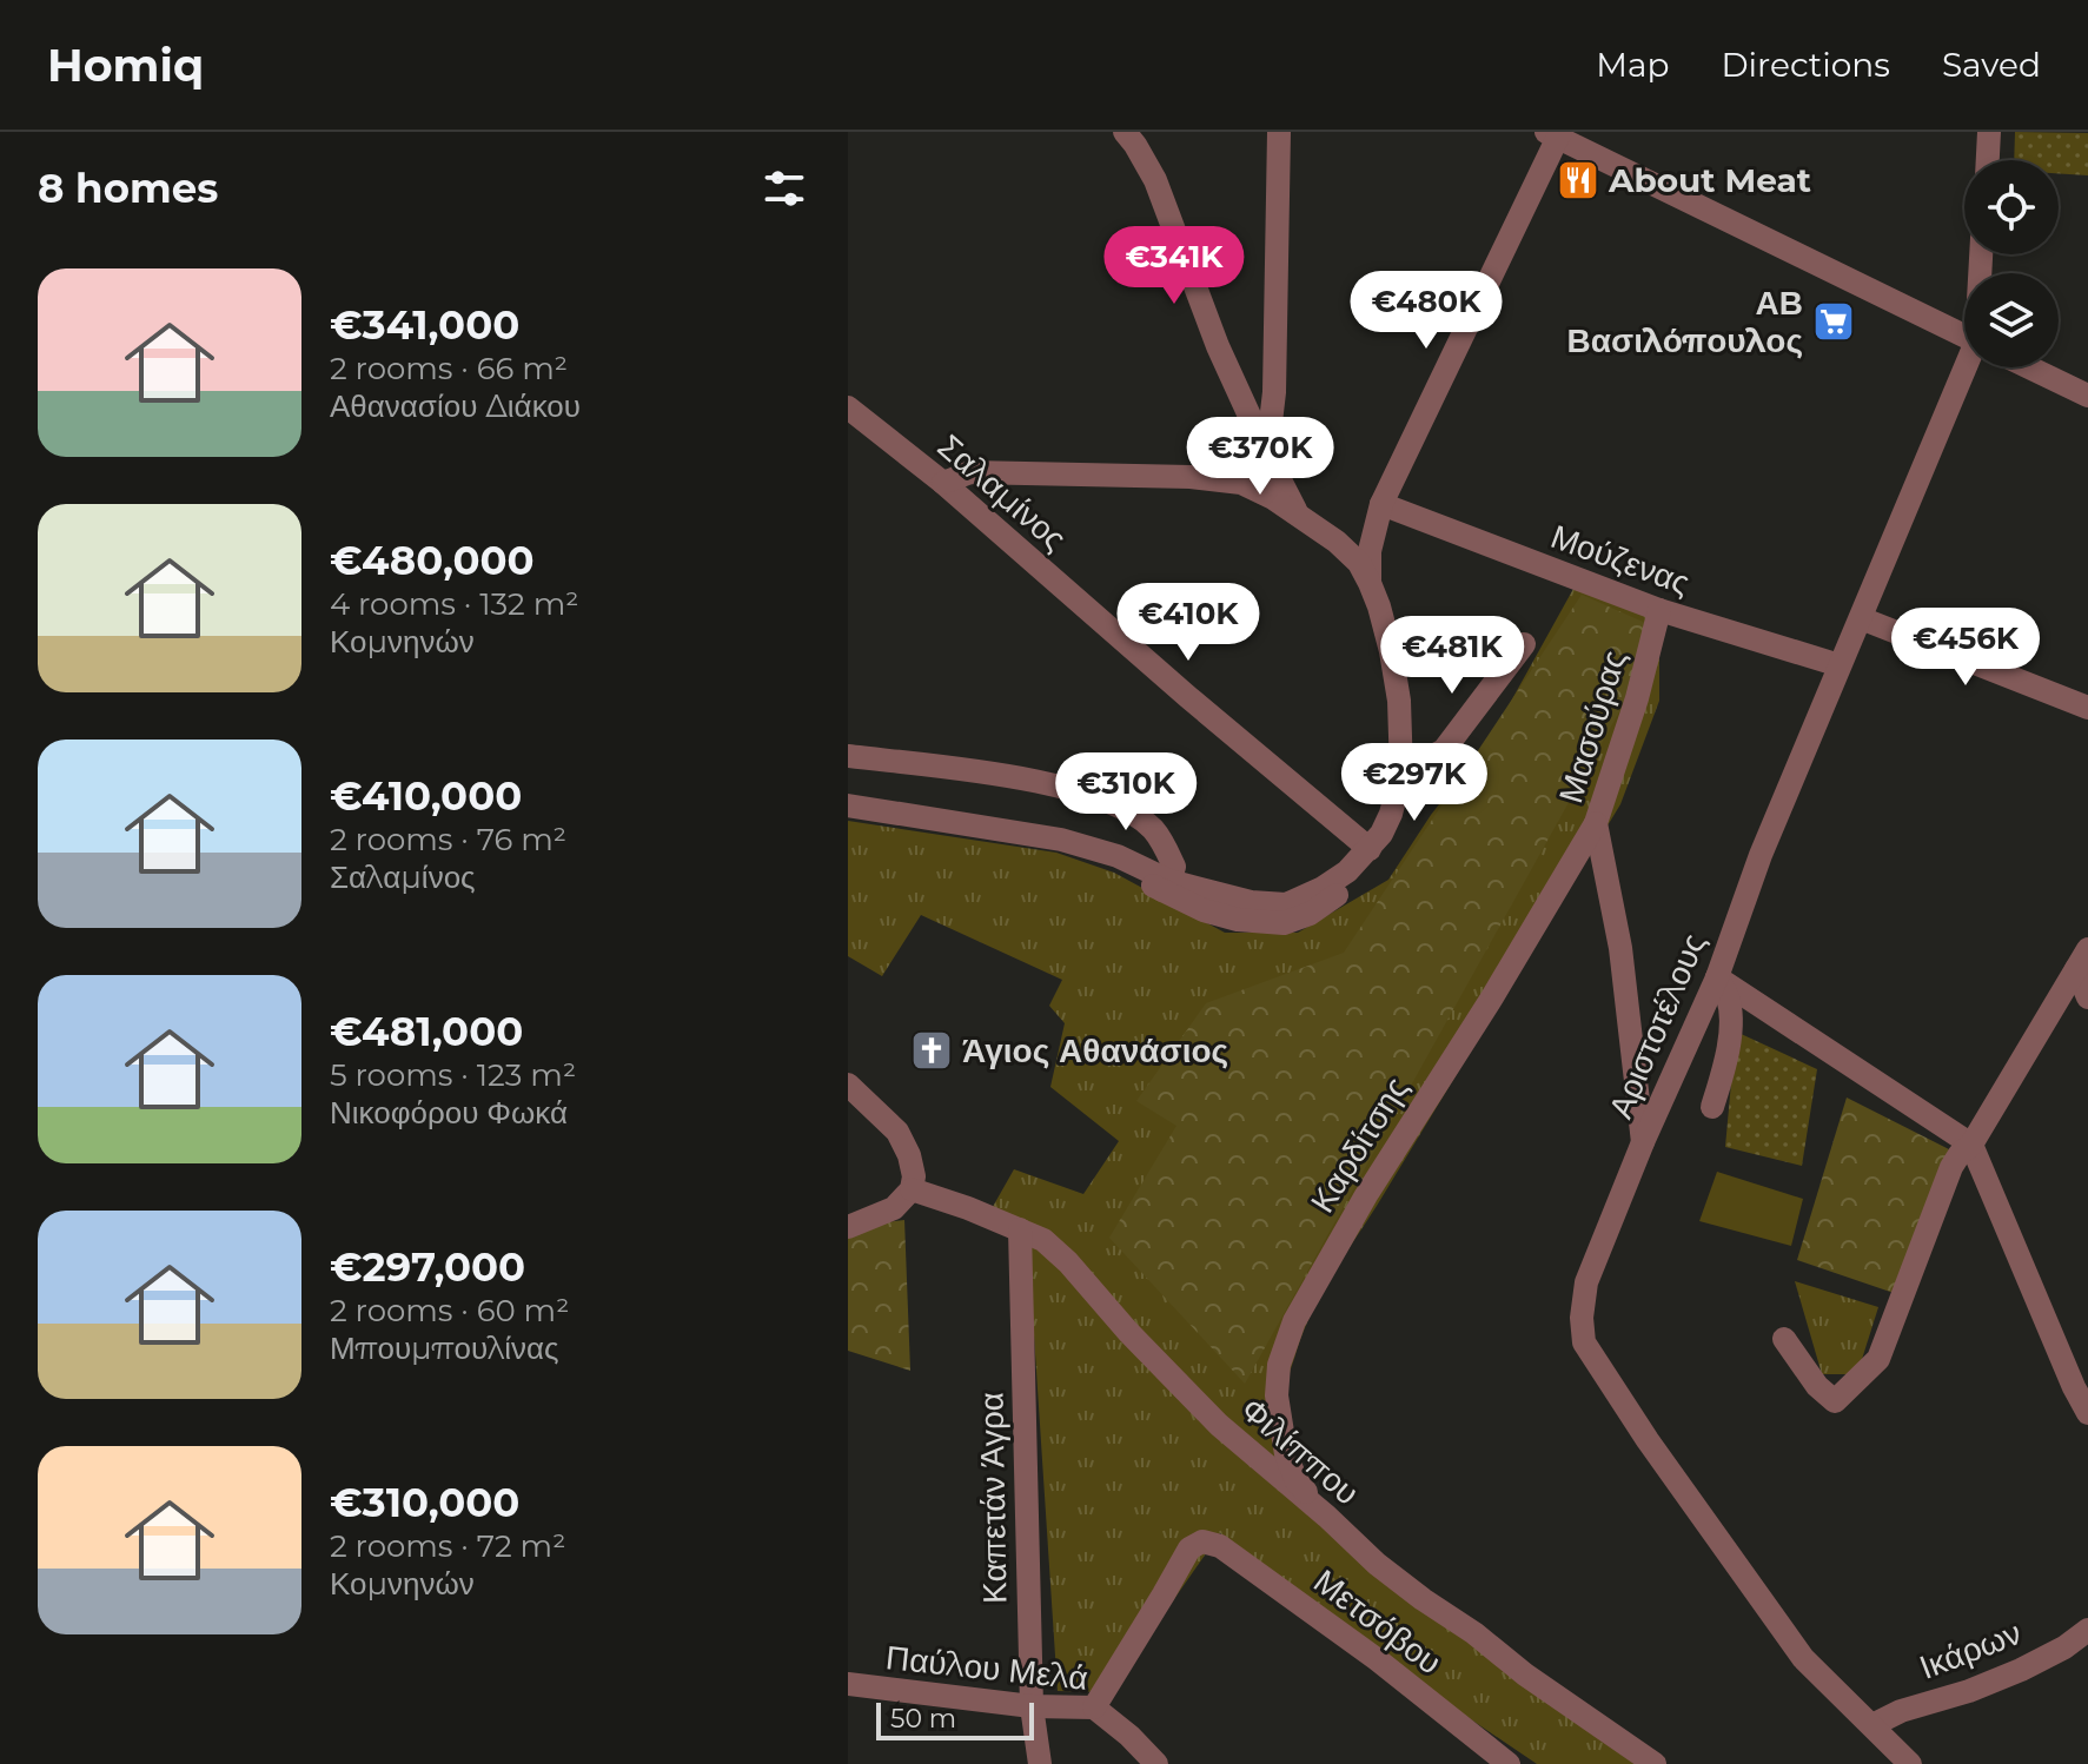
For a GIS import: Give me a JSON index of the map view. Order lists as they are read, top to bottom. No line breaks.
{"streets":{"street":["Σαλαμίνος","Μούζενας","Μασούρας","Αριστοτέλους","Καρδίτσης","Φιλίππου","Καπετάν Άγρα","Μετσόβου","Ικάρων","Παύλου Μελά"]},"crossings":[["Μούζενας","Μασούρας"],["Μούζενας","Αριστοτέλους"],["Μασούρας","Αριστοτέλους"],["Μασούρας","Καρδίτσης"],["Αριστοτέλους","Ικάρων"],["Καρδίτσης","Φιλίππου"],["Φιλίππου","Καπετάν Άγρα"],["Καπετάν Άγρα","Παύλου Μελά"],["Μετσόβου","Παύλου Μελά"]],"places":{"restaurant":["About Meat"],"supermarket":["ΑΒ Βασιλόπουλος"],"church":["Άγιος Αθανάσιος"]},"scale_bar":"50 m","page":{"header":"Homiq","nav":["Map","Directions","Saved"],"heading":"8 homes","price":["€341K","€480K","€370K","€410K","€456K","€481K","€297K","€310K"],"list":[{"name":"€341,000","note":"2 rooms · 66 m² · Αθανασίου Διάκου"},{"name":"€480,000","note":"4 rooms · 132 m² · Κομνηνών"},{"name":"€410,000","note":"2 rooms · 76 m² · Σαλαμίνος"},{"name":"€481,000","note":"5 rooms · 123 m² · Νικοφόρου Φωκά"},{"name":"€297,000","note":"2 rooms · 60 m² · Μπουμπουλίνας"},{"name":"€310,000","note":"2 rooms · 72 m² · Κομνηνών"}],"scale":"50 m"}}
